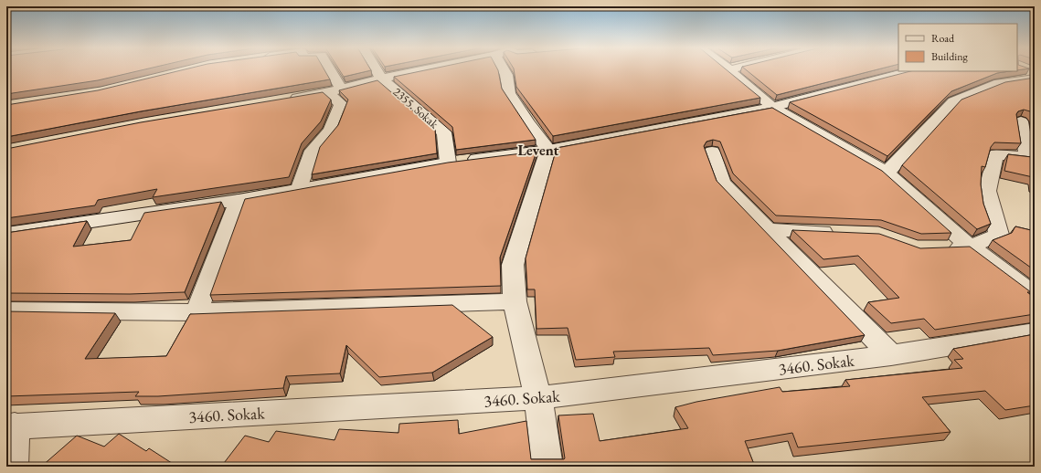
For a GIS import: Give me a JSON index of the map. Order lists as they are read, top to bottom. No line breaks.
{"streets":{"street":["2355. Sokak","3460. Sokak"]},"districts":["Levent"],"legend":["Road","Building"]}
